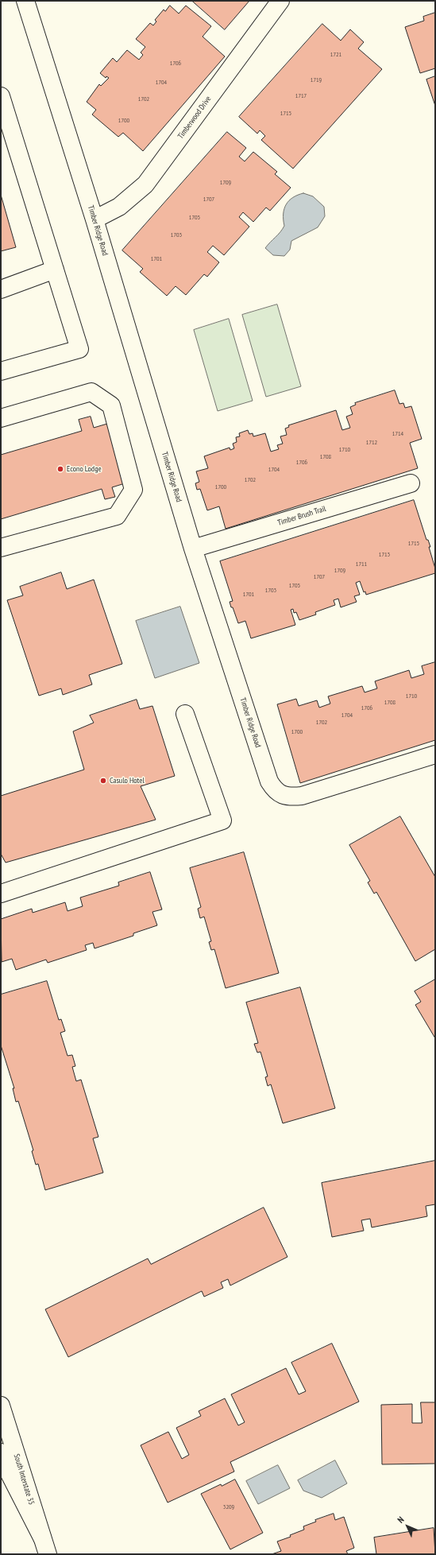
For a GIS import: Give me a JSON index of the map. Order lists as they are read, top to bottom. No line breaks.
{"streets":{"main road":["Timberwood Drive","Timber Ridge Road","Timber Brush Trail","South Interstate 35"]},"crossings":[["Timberwood Drive","Timber Ridge Road"],["Timber Ridge Road","Timber Brush Trail"]],"places":["Econo Lodge","Casulo Hotel"],"house_numbers":["1721","1706","1719","1704","1717","1702","1715","1700","1709","1707","1705","1703","1701","1714","1712","1710","1708","1706","1704","1702","1700","1715","1713","1711","1709","1707","1705","1703","1701","1710","1708","1706","1704","1702","1700","3209"],"north":"top left"}
